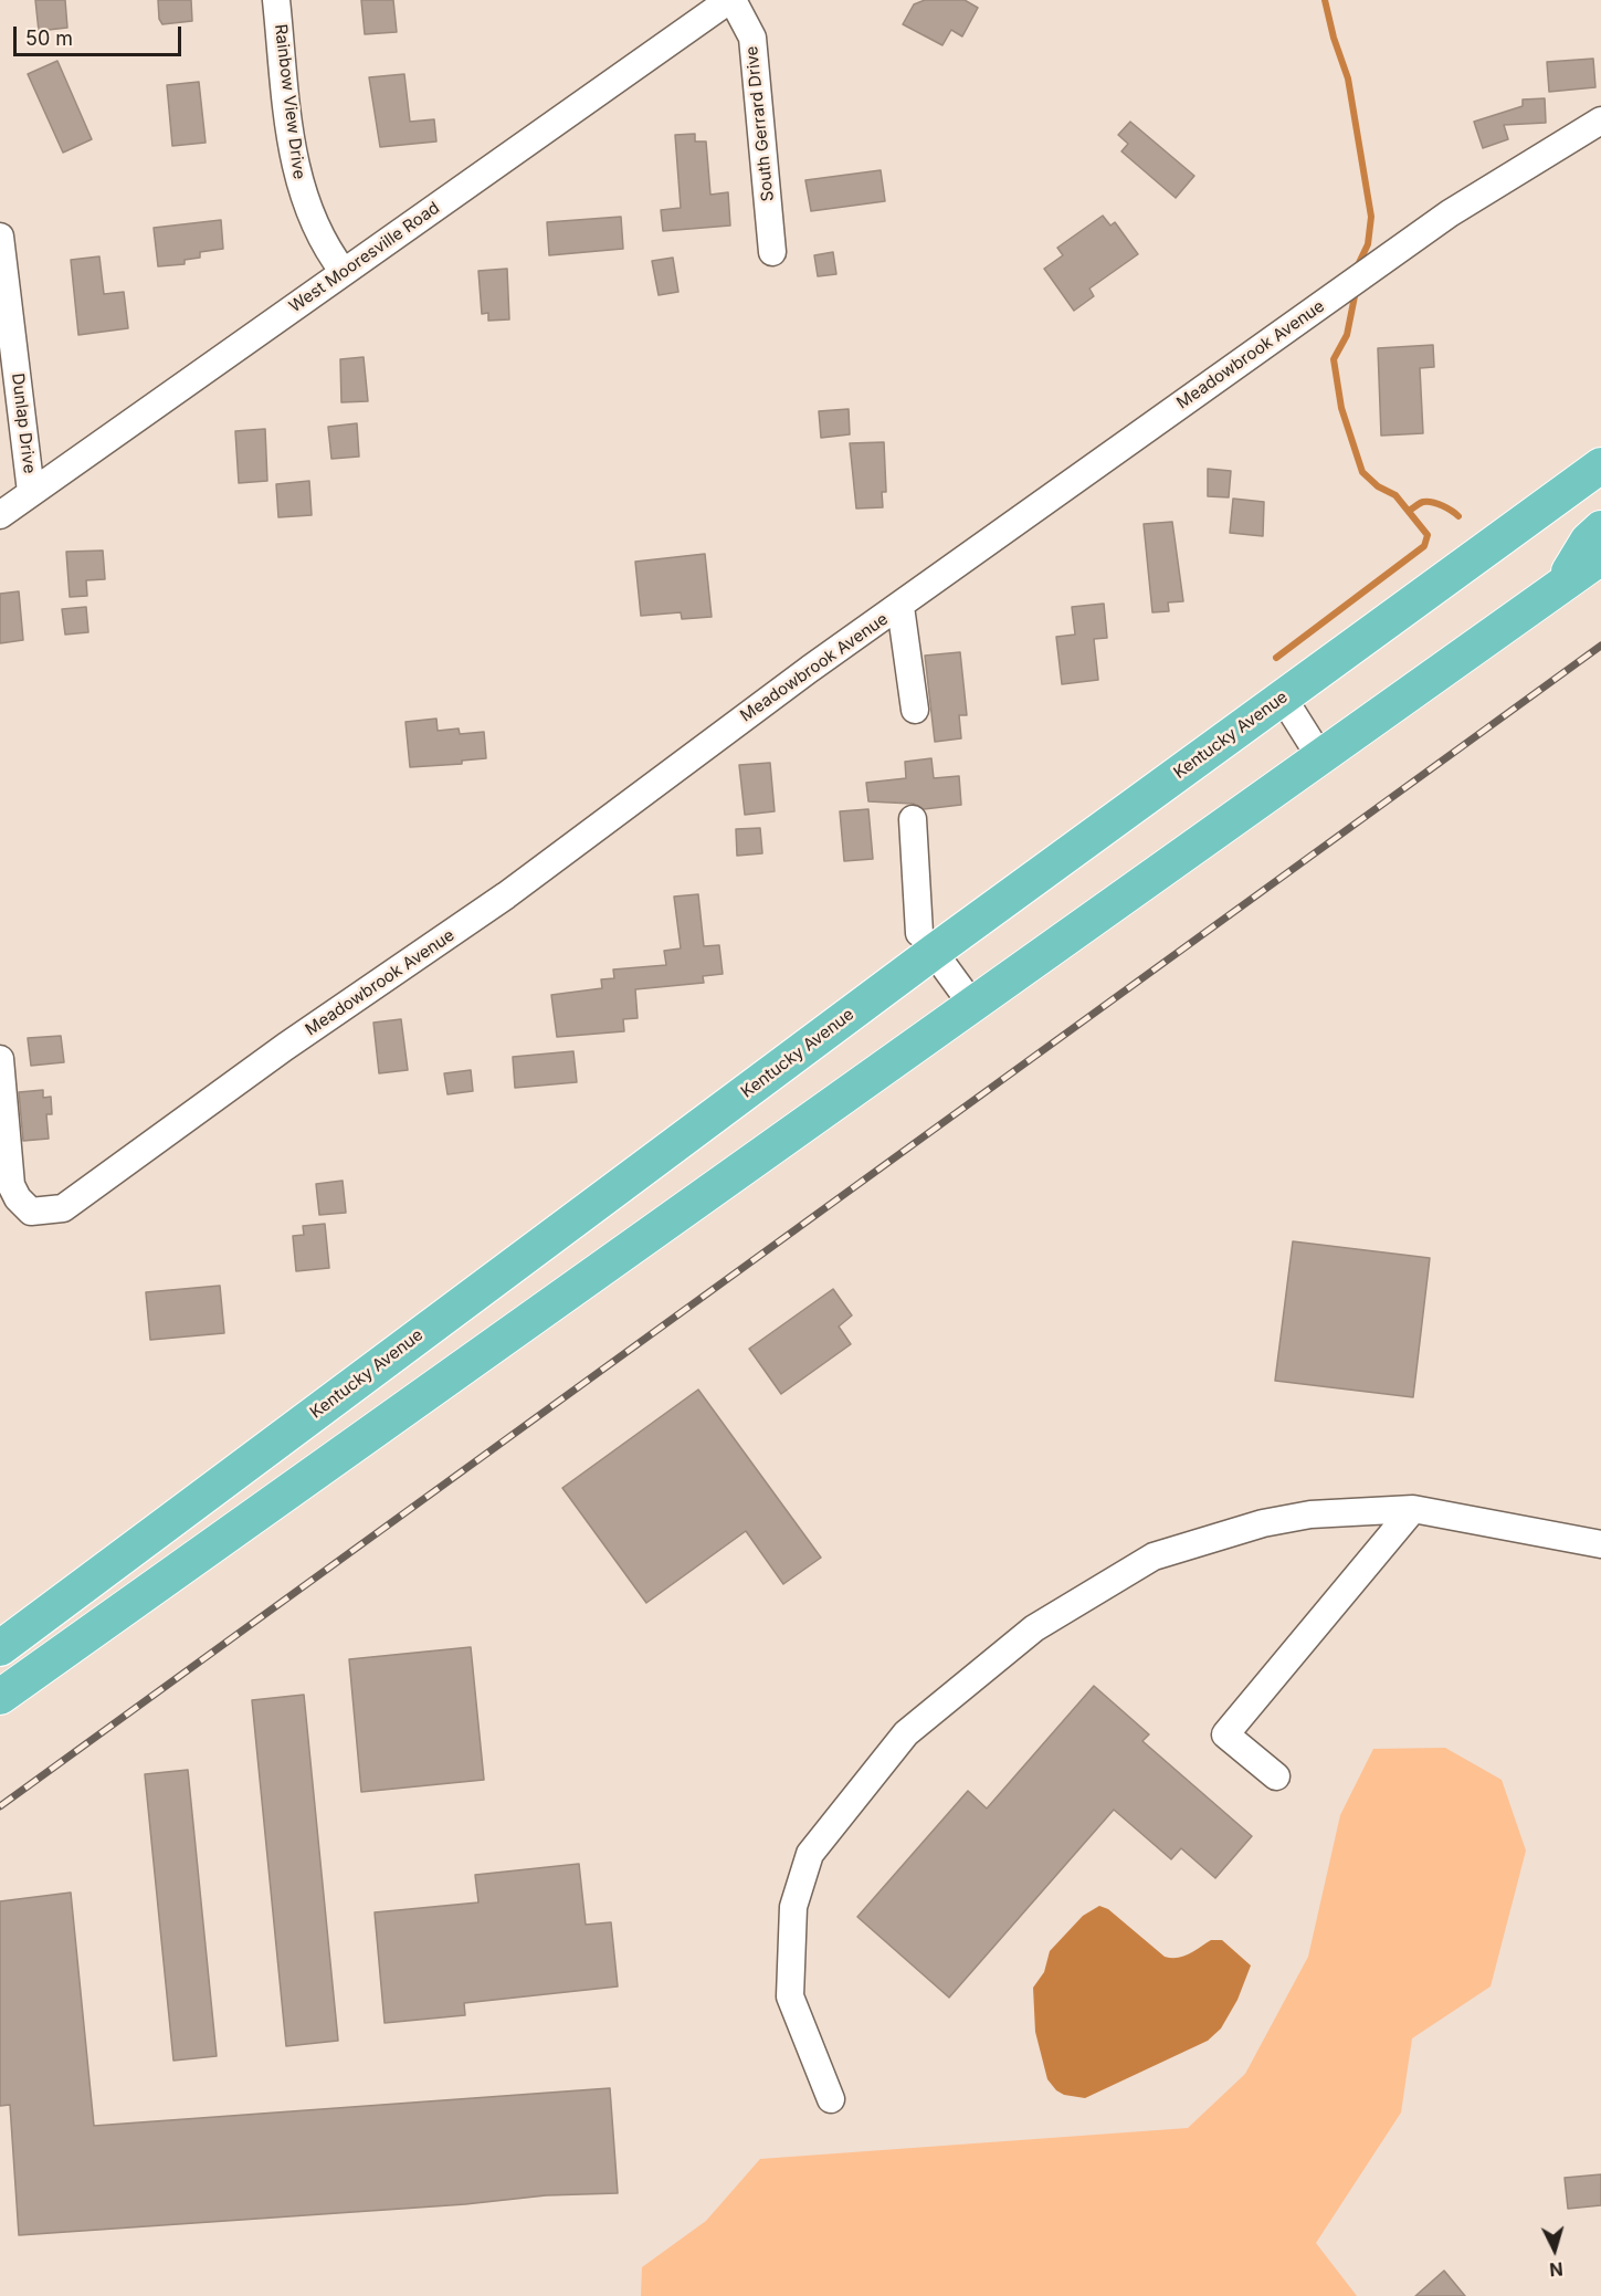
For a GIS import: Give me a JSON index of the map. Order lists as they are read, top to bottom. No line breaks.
{"streets":{"main road":["Kentucky Avenue"],"street":["Rainbow View Drive","South Gerrard Drive","West Mooresville Road","Meadowbrook Avenue","Dunlap Drive"]},"crossings":[["Rainbow View Drive","West Mooresville Road"],["South Gerrard Drive","West Mooresville Road"],["West Mooresville Road","Dunlap Drive"]],"scale_bar":"50 m","north":"bottom"}
